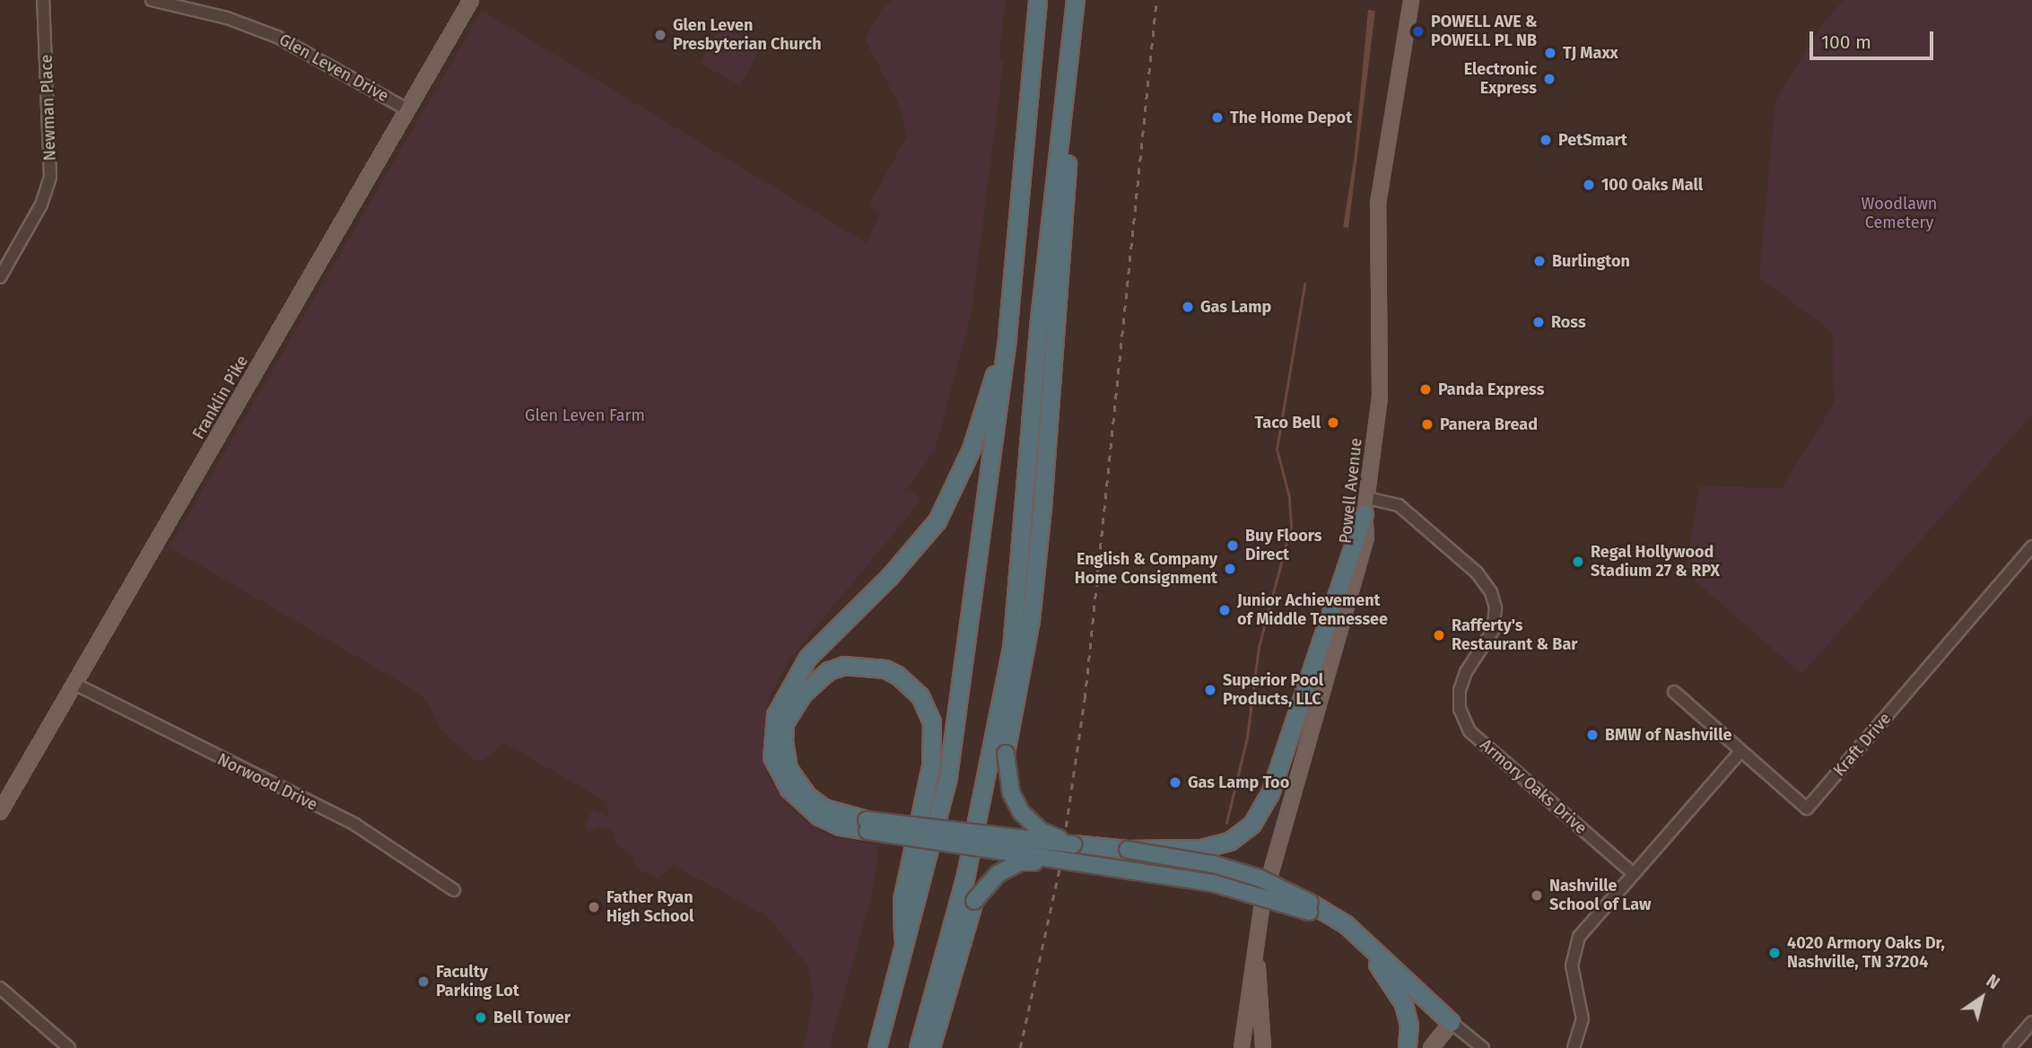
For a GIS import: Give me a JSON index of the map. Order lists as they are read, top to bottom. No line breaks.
{"streets":{"main road":["Franklin Pike","Powell Avenue"],"street":["Glen Leven Drive","Newman Place","Kraft Drive","Norwood Drive","Armory Oaks Drive"]},"crossings":[["Glen Leven Drive","Franklin Pike"],["Franklin Pike","Norwood Drive"],["Powell Avenue","Armory Oaks Drive"]],"parks":["Woodlawn Cemetery","Glen Leven Farm"],"places":["POWELL AVE & POWELL PL NB","Glen Leven Presbyterian Church","TJ Maxx","Electronic Express","The Home Depot","PetSmart","100 Oaks Mall","Burlington","Gas Lamp","Ross","Panda Express","Taco Bell","Panera Bread","Buy Floors Direct","Regal Hollywood Stadium 27 & RPX","English & Company Home Consignment","Junior Achievement of Middle Tennessee","Rafferty's Restaurant & Bar","Superior Pool Products, LLC","BMW of Nashville","Gas Lamp Too","Nashville School of Law","Father Ryan High School","4020 Armory Oaks Dr, Nashville, TN 37204","Faculty Parking Lot","Bell Tower"],"scale_bar":"100 m","north":"top right"}
